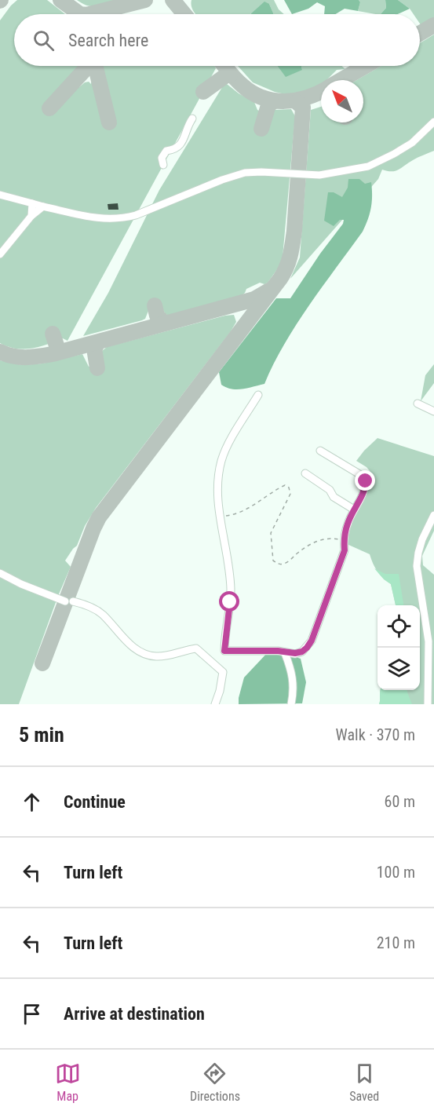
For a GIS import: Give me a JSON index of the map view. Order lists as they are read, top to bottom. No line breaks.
{"north":"top left","page":{"search":"Search here","heading":["5 min","Walk · 370 m"],"list":[["Continue","60 m"],["Turn left","100 m"],["Turn left","210 m"],"Arrive at destination"],"nav":["Map","Directions","Saved"]}}
